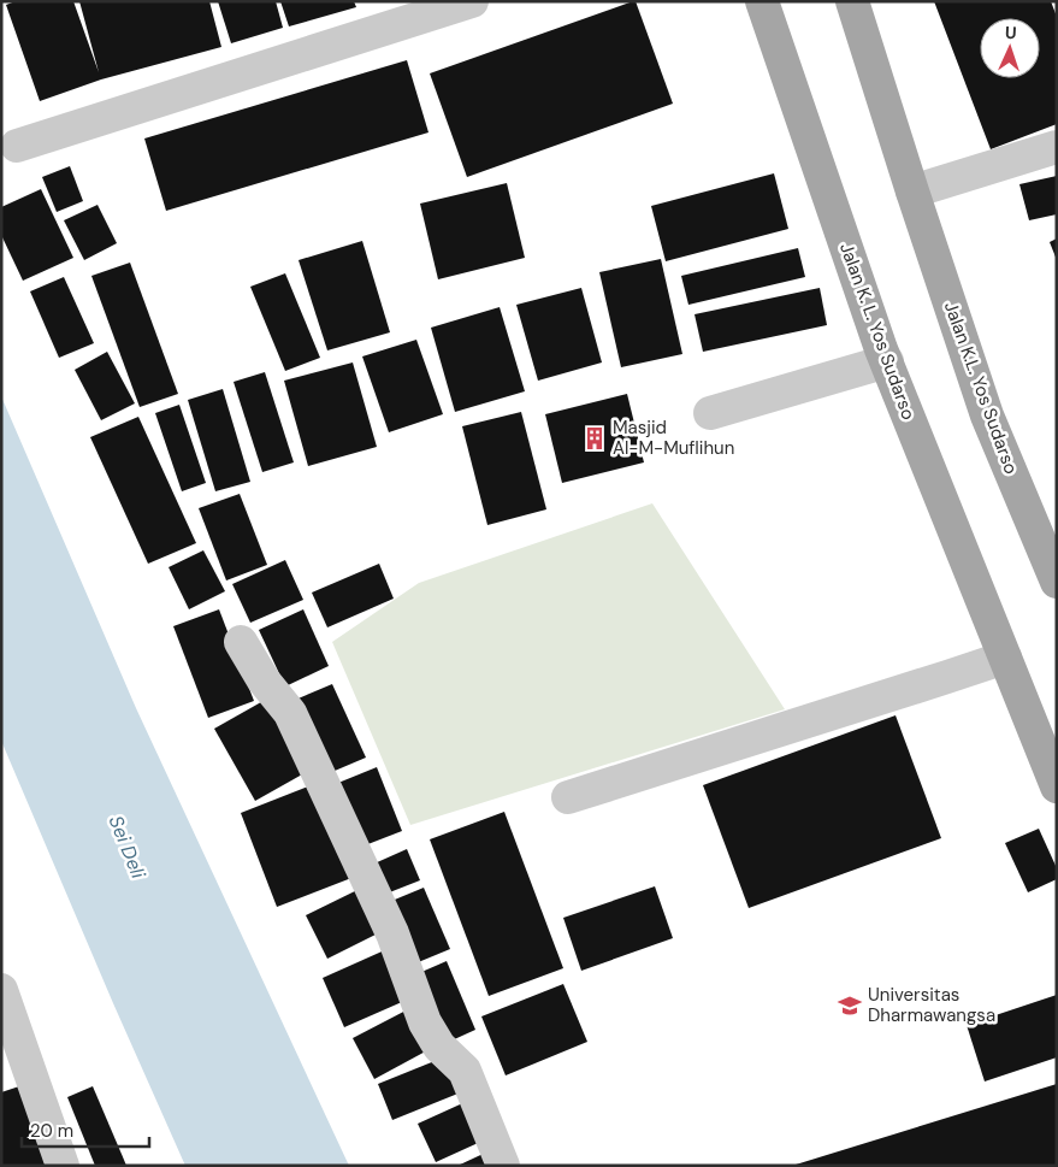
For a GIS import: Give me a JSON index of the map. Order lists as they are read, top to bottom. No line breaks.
{"streets":{"main road":["Jalan K. L. Yos Sudarso","Jalan K.L. Yos Sudarso"]},"water":["Sei Deli"],"places":{"building":["Masjid Al-M-Muflihun"],"school or university":["Universitas Dharmawangsa"]},"scale_bar":"20 m","north":"top"}
